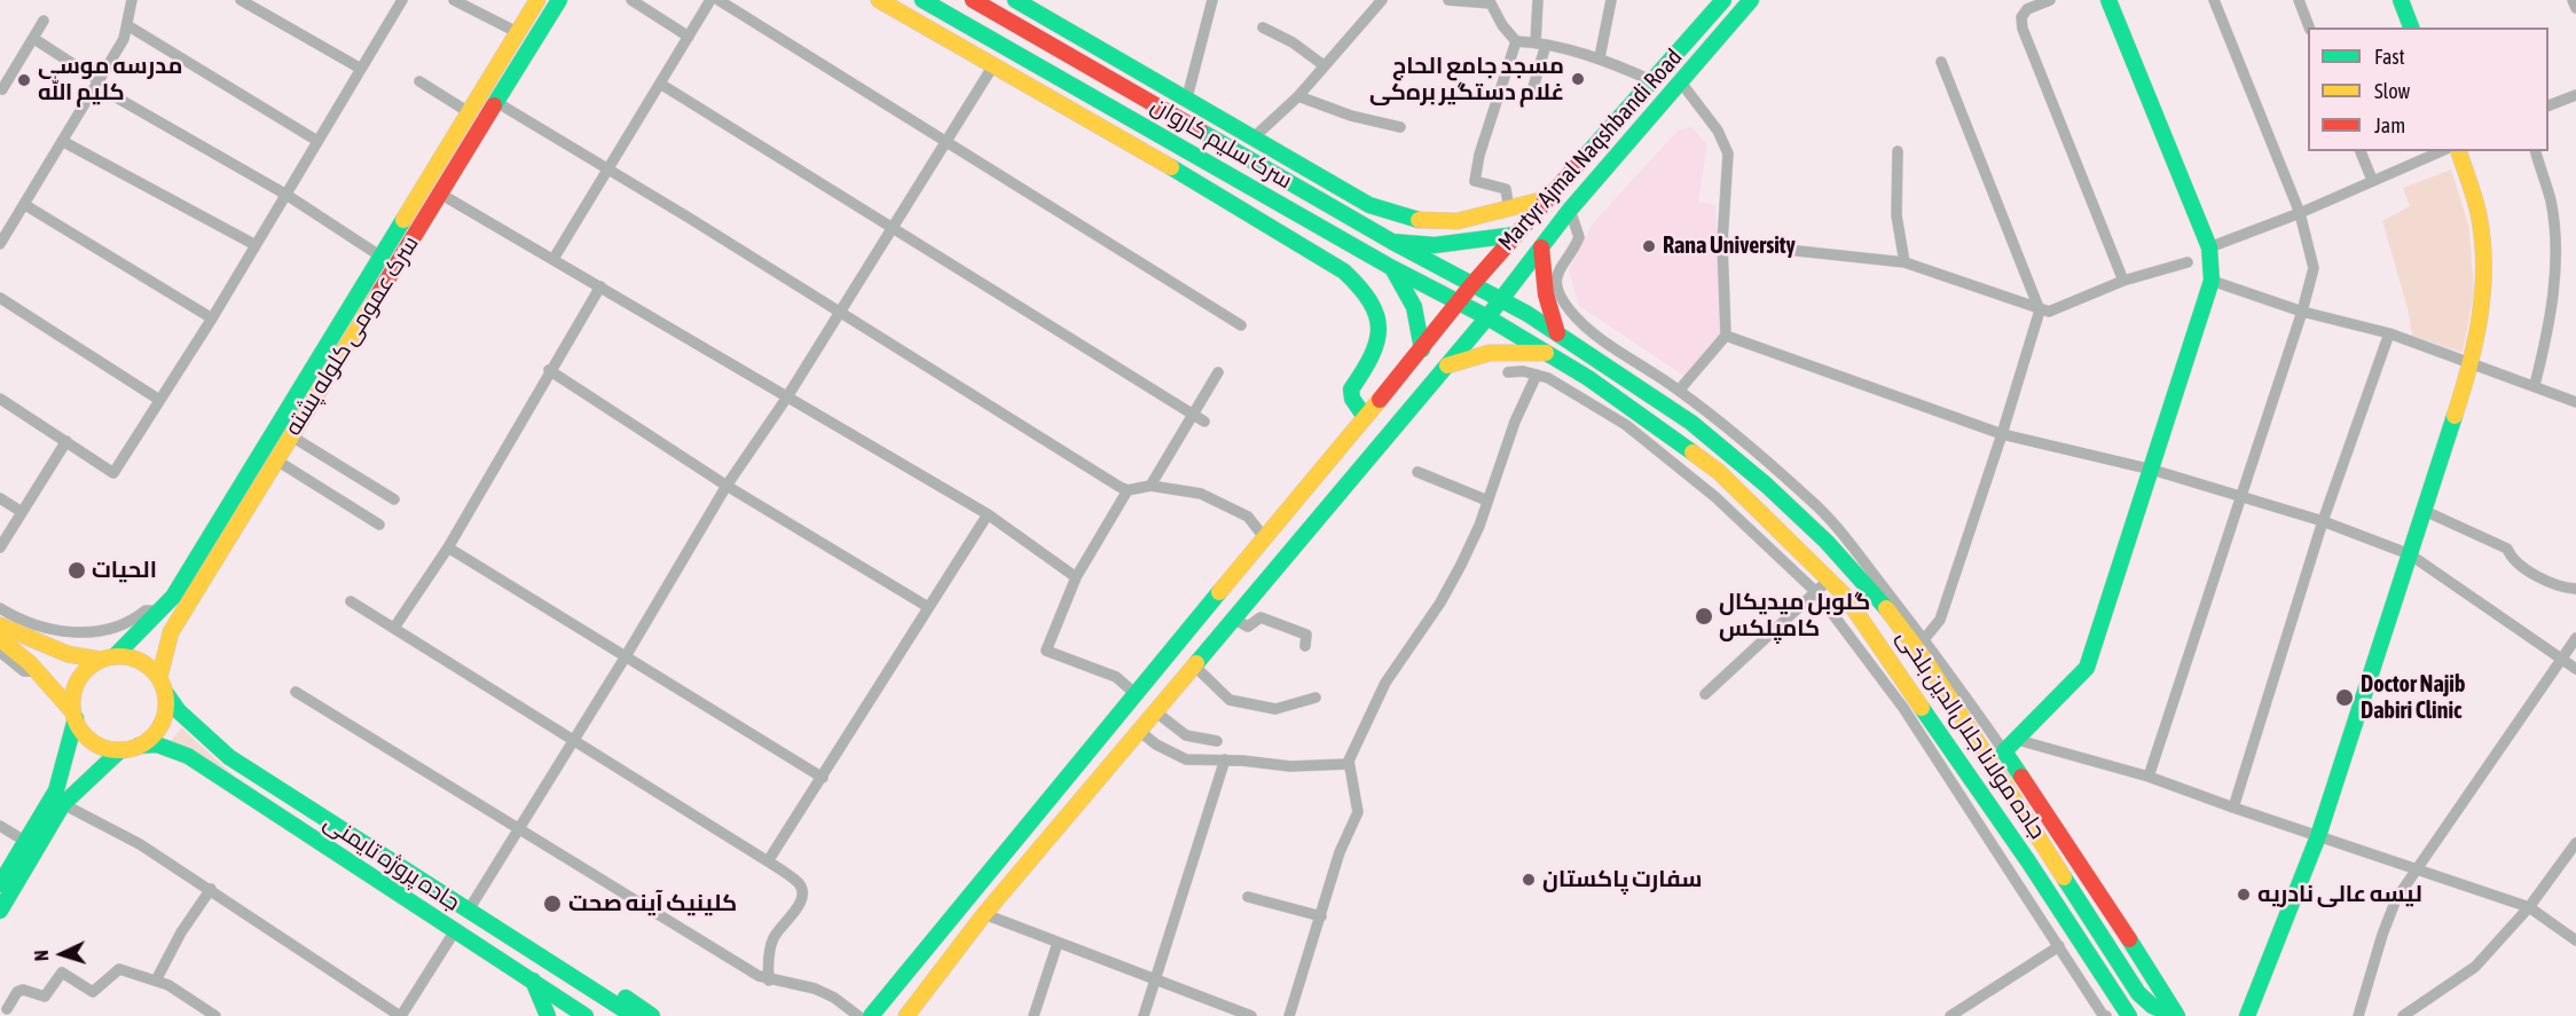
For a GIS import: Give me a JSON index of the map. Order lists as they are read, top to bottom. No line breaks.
{"streets":{"main road":["سرک سلیم کاروان","Martyr Ajmal Naqshbandi Road","سرک عمومی کلوله پشته","جاده مولانا جلال‌الدین بلخی","جاده پروژه تایمنی"]},"crossings":[["سرک سلیم کاروان","Martyr Ajmal Naqshbandi Road"],["سرک سلیم کاروان","جاده مولانا جلال‌الدین بلخی"],["Martyr Ajmal Naqshbandi Road","جاده مولانا جلال‌الدین بلخی"],["سرک عمومی کلوله پشته","جاده پروژه تایمنی"]],"places":["مسجد جامع الحاج غلام دستگیر بره‌کی","مدرسه موسی کلیم الله","Rana University","الحیات","گلوبل میدیکال کامپلکس","Doctor Najib Dabiri Clinic","سفارت پاکستان","لیسه عالی نادریه","کلینیک آینه صحت"],"legend":["Fast","Slow","Jam"],"north":"left"}
